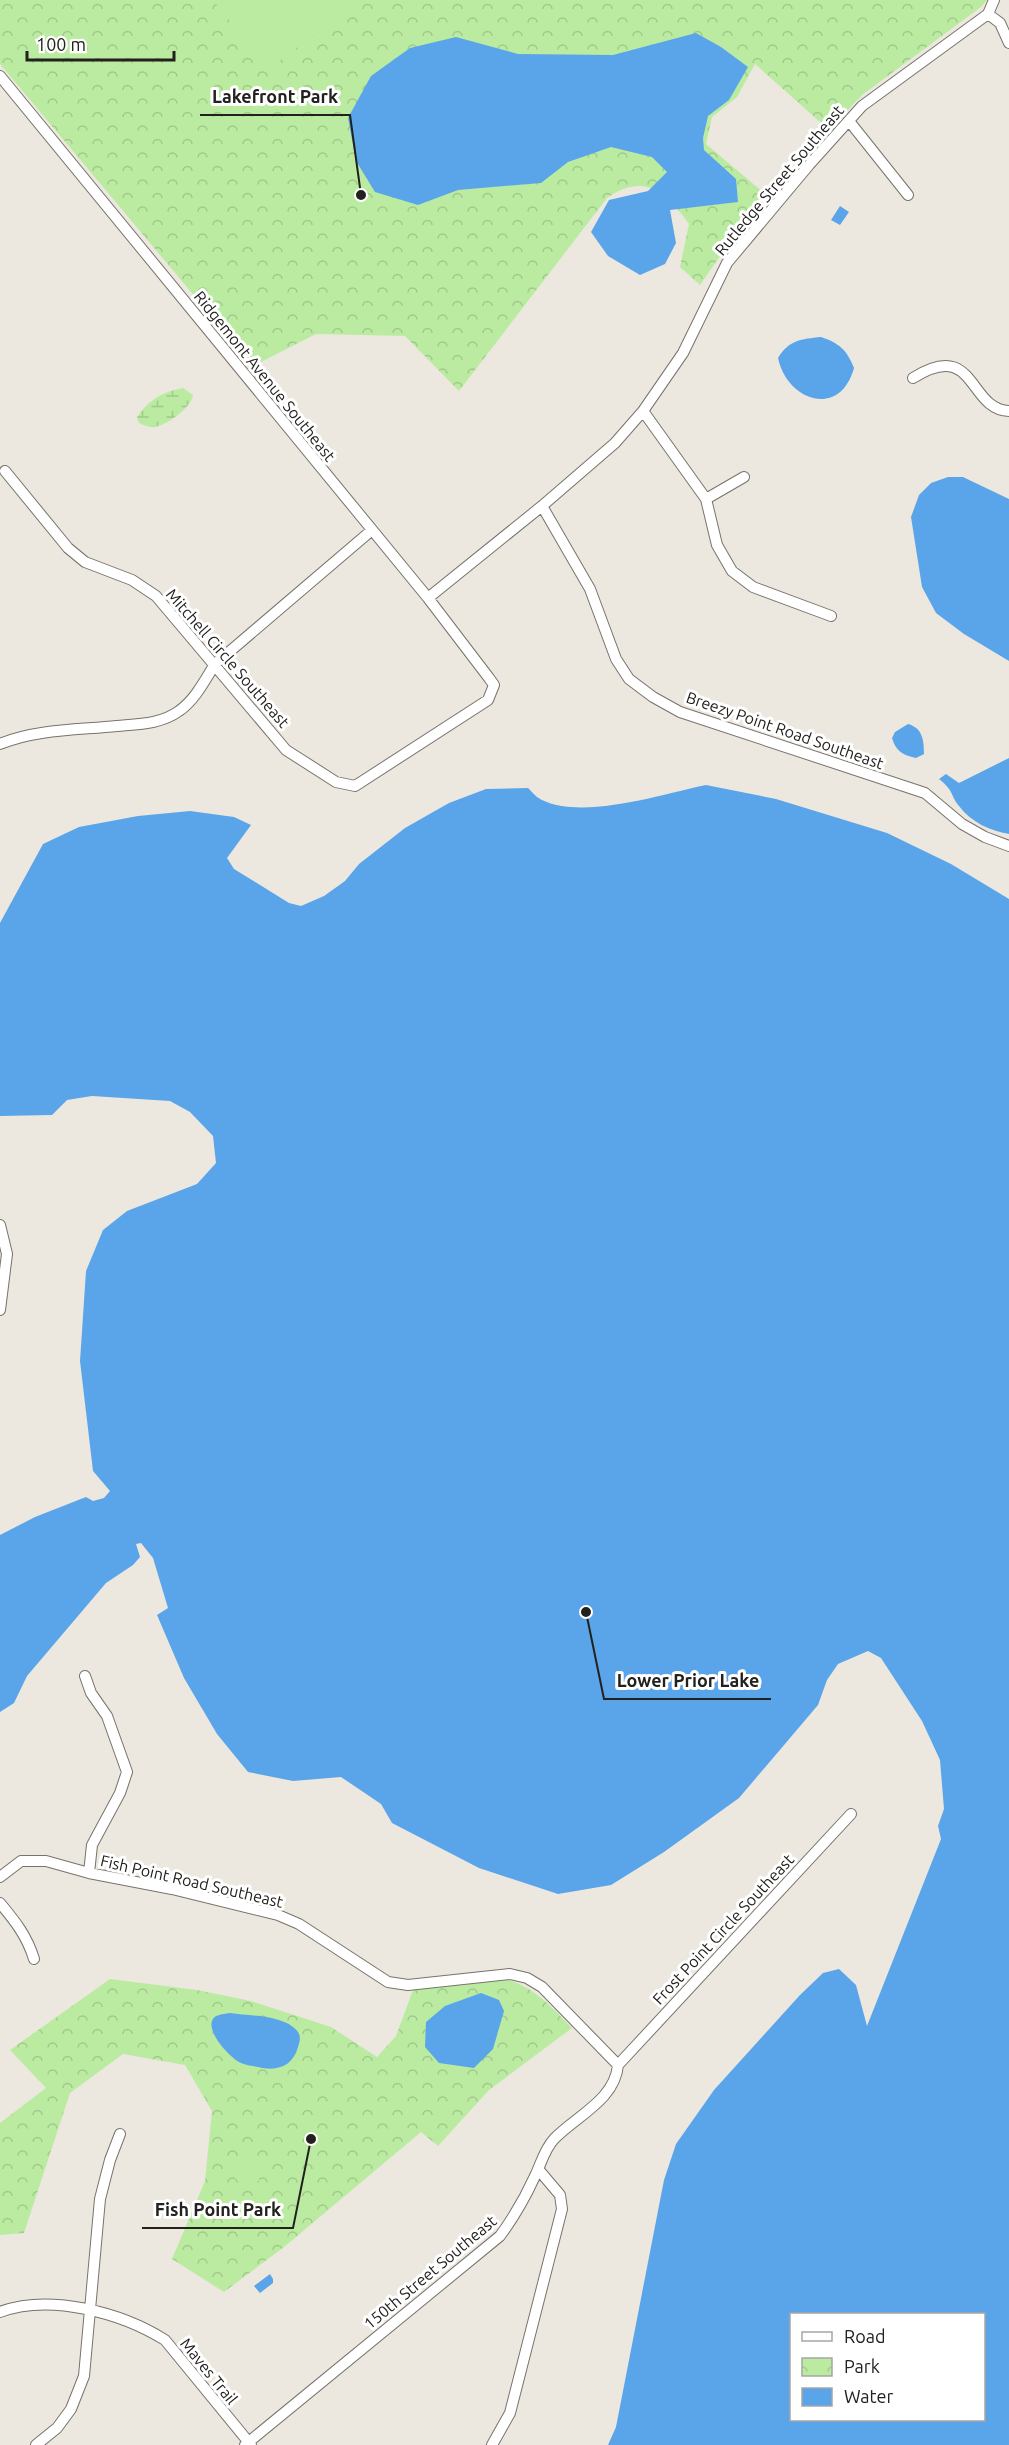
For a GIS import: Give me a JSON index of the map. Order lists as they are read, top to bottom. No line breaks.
{"streets":{"street":["Rutledge Street Southeast","Ridgemont Avenue Southeast","Mitchell Circle Southeast","Breezy Point Road Southeast","Fish Point Road Southeast","Frost Point Circle Southeast","150th Street Southeast","Maves Trail"]},"crossings":[["Rutledge Street Southeast","Ridgemont Avenue Southeast"],["Rutledge Street Southeast","Breezy Point Road Southeast"],["Ridgemont Avenue Southeast","Mitchell Circle Southeast"],["Fish Point Road Southeast","Frost Point Circle Southeast"],["Fish Point Road Southeast","150th Street Southeast"],["Frost Point Circle Southeast","150th Street Southeast"],["150th Street Southeast","Maves Trail"]],"places":["Lakefront Park","Lower Prior Lake","Fish Point Park"],"legend":["Road","Park","Water"],"scale_bar":"100 m"}
